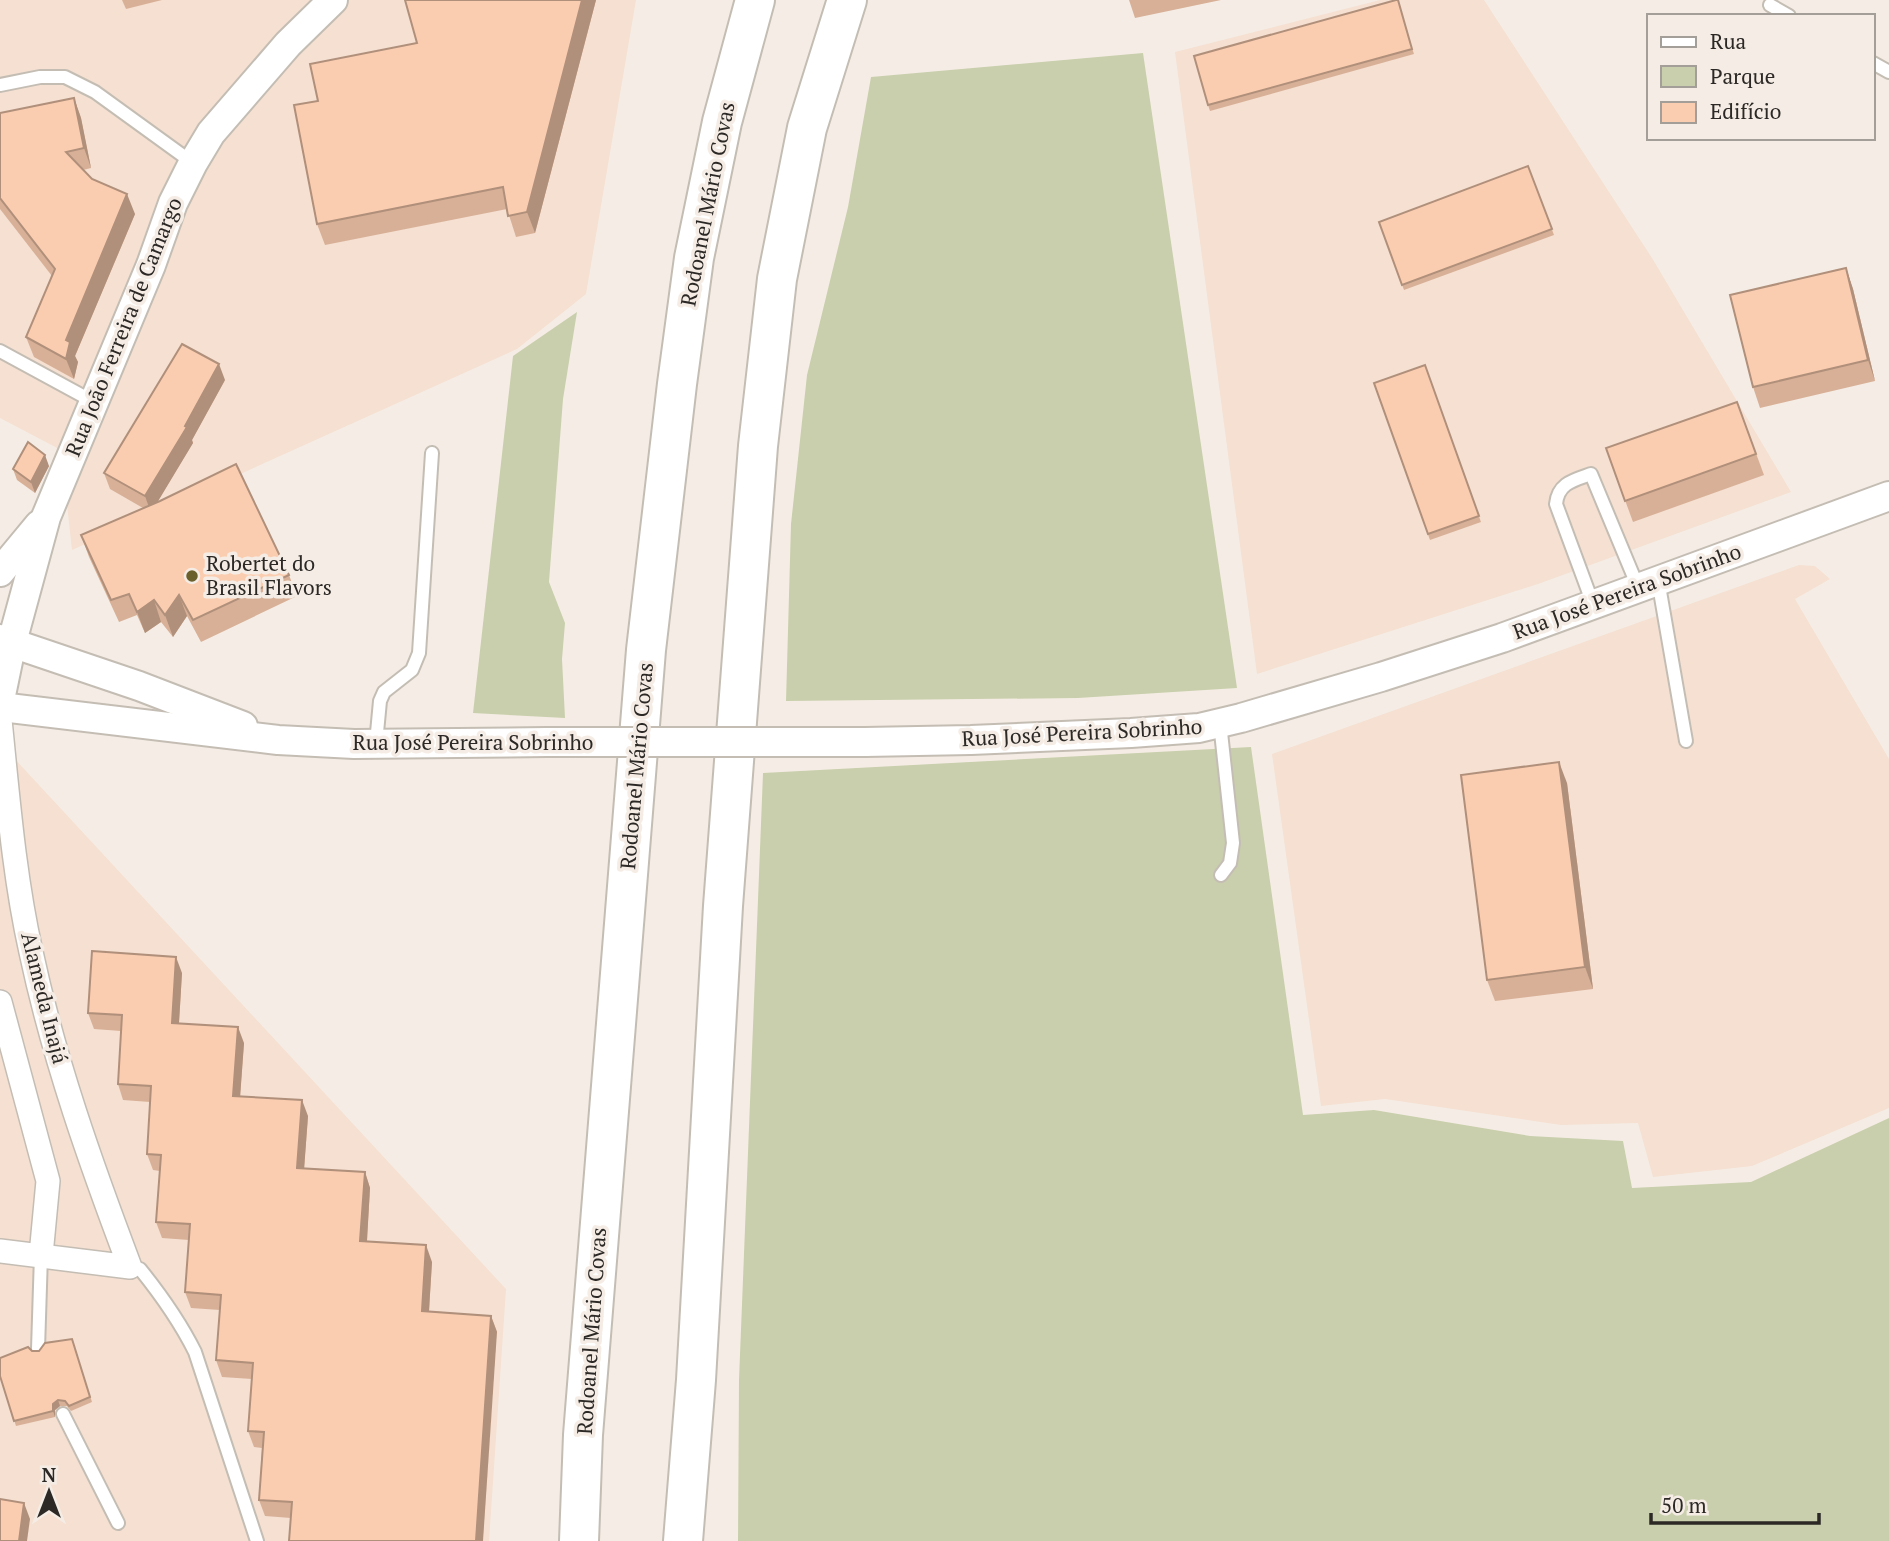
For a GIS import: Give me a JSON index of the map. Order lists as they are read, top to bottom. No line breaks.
{"streets":{"highway":["Rodoanel Mário Covas"],"street":["Rua João Ferreira de Camargo","Rua José Pereira Sobrinho","Alameda Inajá"]},"crossings":[["Rua João Ferreira de Camargo","Rua José Pereira Sobrinho"]],"places":["Robertet do Brasil Flavors"],"legend":["Rua","Parque","Edifício"],"scale_bar":"50 m","north":"top"}
